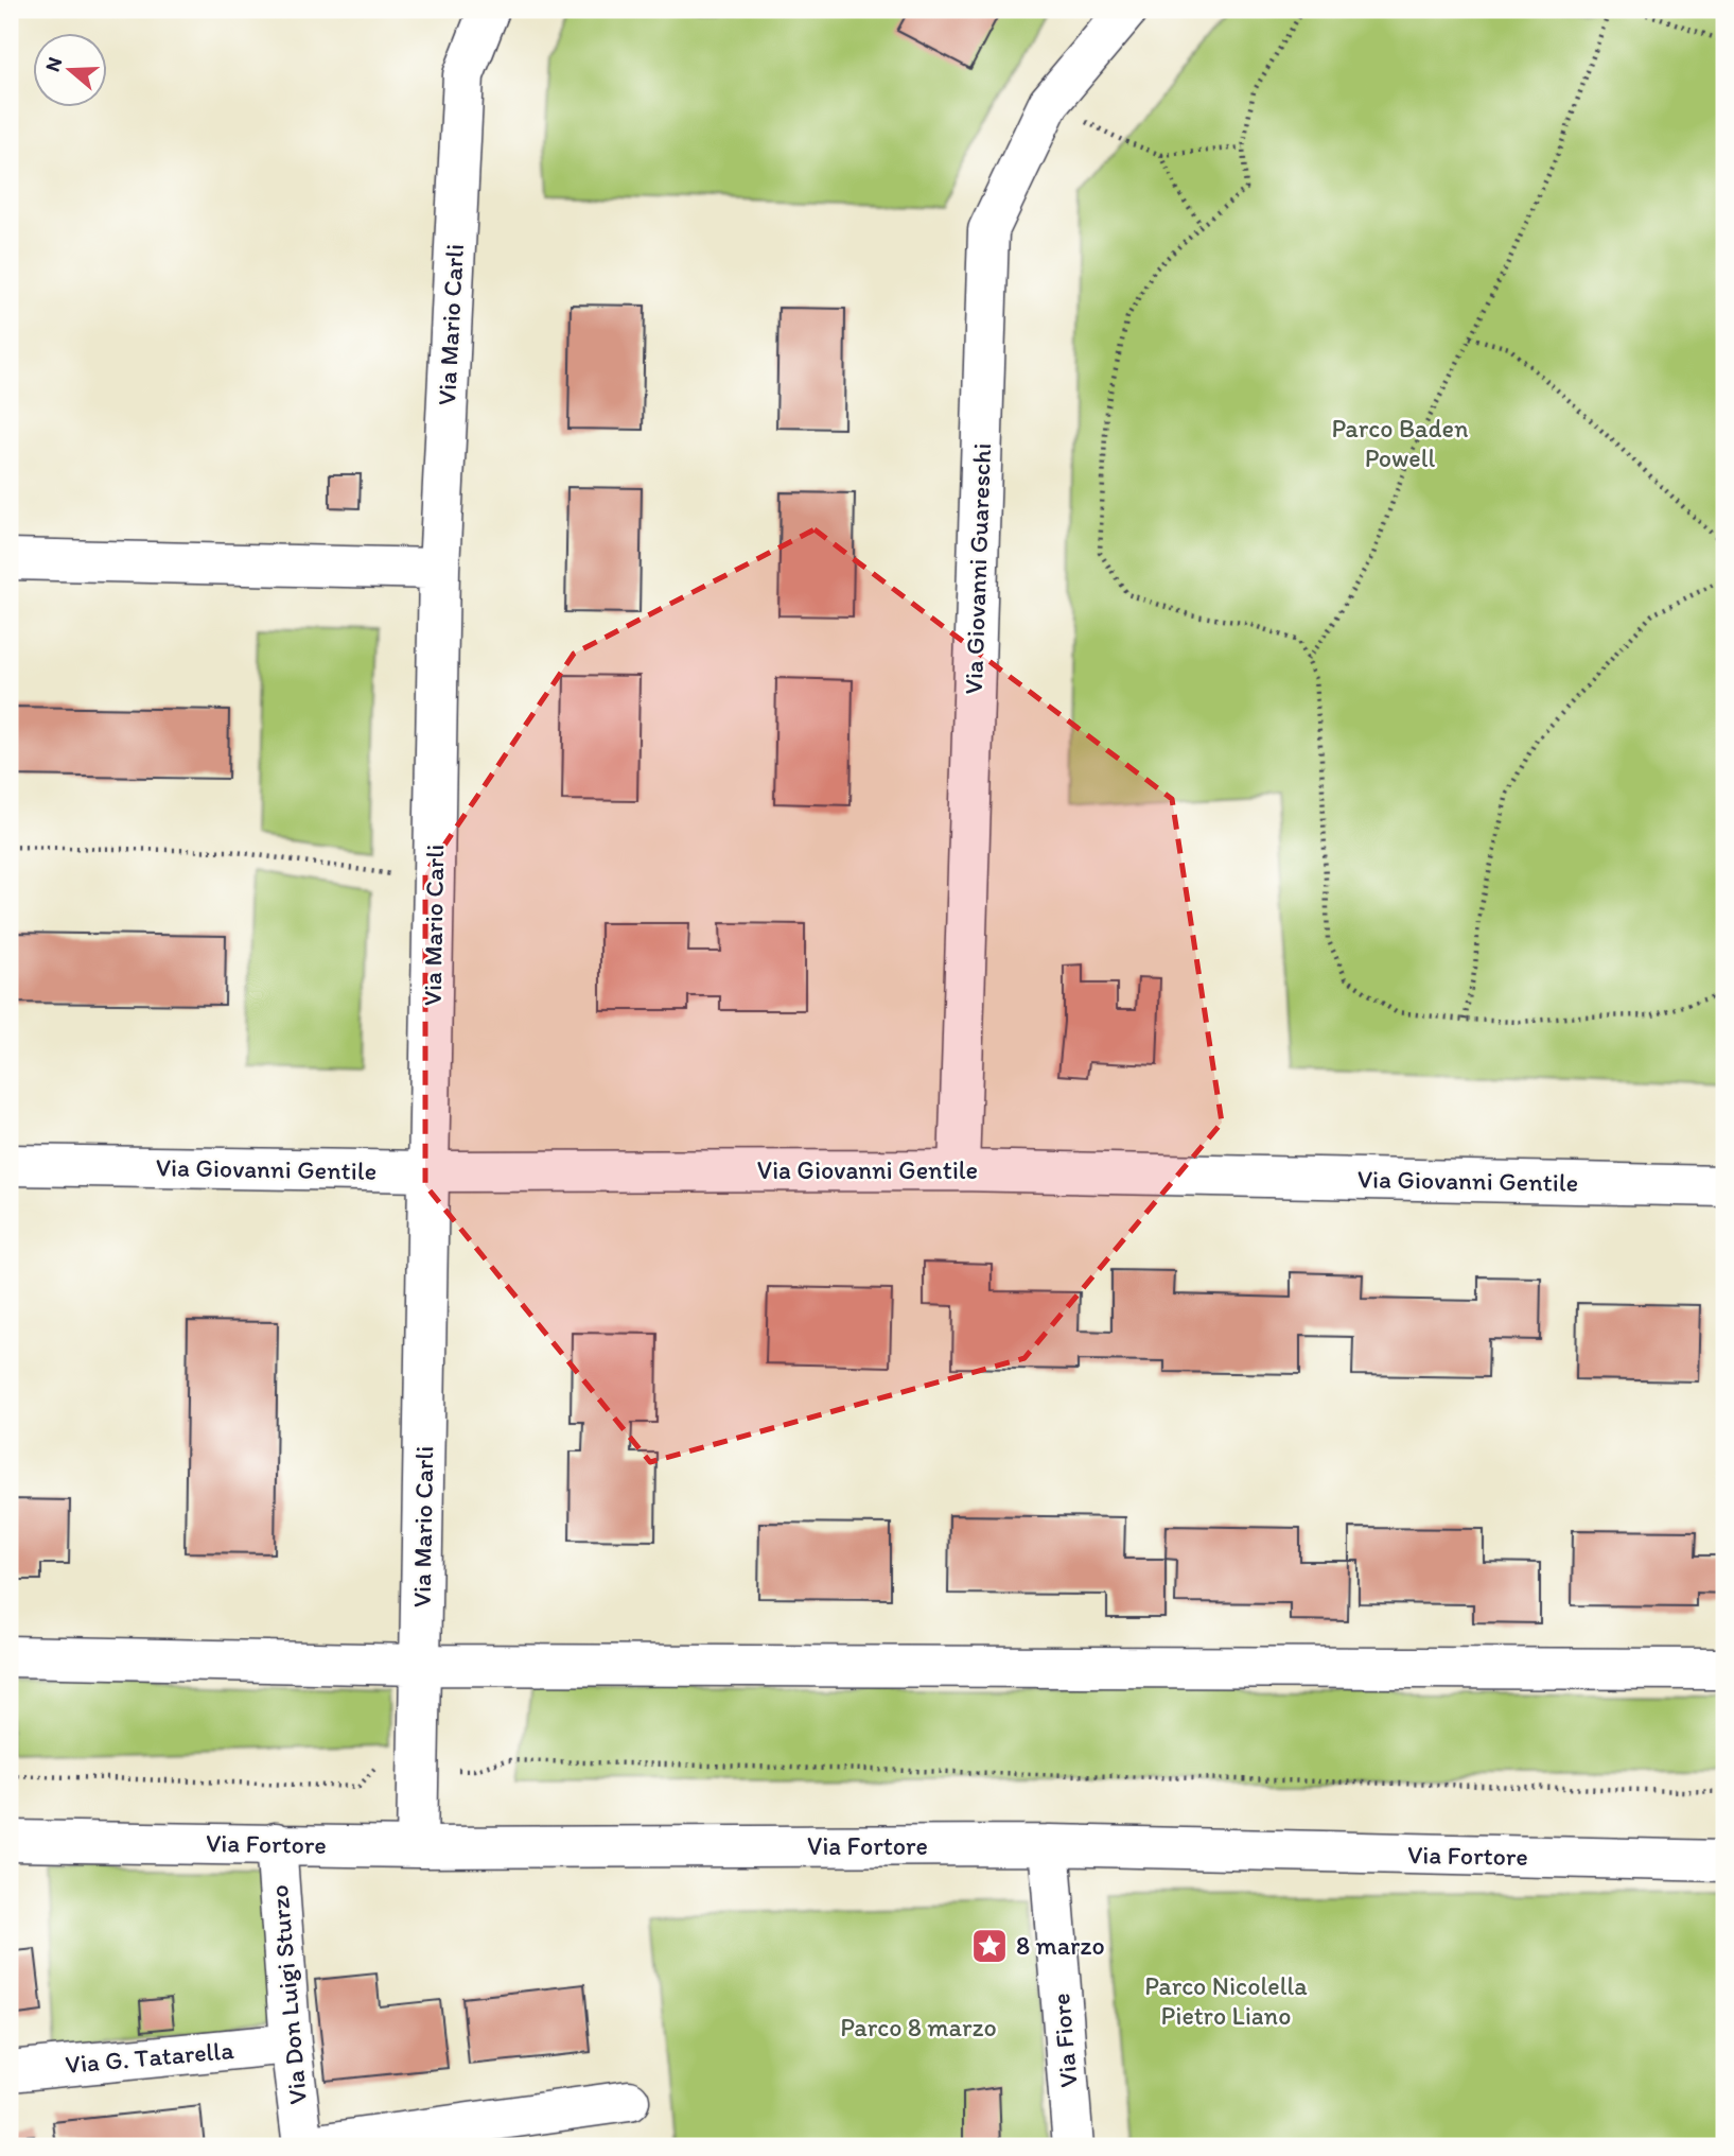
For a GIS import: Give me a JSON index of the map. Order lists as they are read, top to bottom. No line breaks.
{"streets":{"street":["Via Mario Carli","Via Giovanni Guareschi","Via Giovanni Gentile","Via Fortore","Via Don Luigi Sturzo","Via Fiore","Via G. Tatarella"]},"crossings":[["Via Mario Carli","Via Giovanni Gentile"],["Via Mario Carli","Via Fortore"],["Via Giovanni Guareschi","Via Giovanni Gentile"],["Via Fortore","Via Don Luigi Sturzo"],["Via Fortore","Via Fiore"],["Via Don Luigi Sturzo","Via G. Tatarella"]],"parks":["Parco Baden Powell","Parco Nicolella Pietro Liano","Parco 8 marzo"],"places":{"place":["8 marzo"]},"north":"left"}
